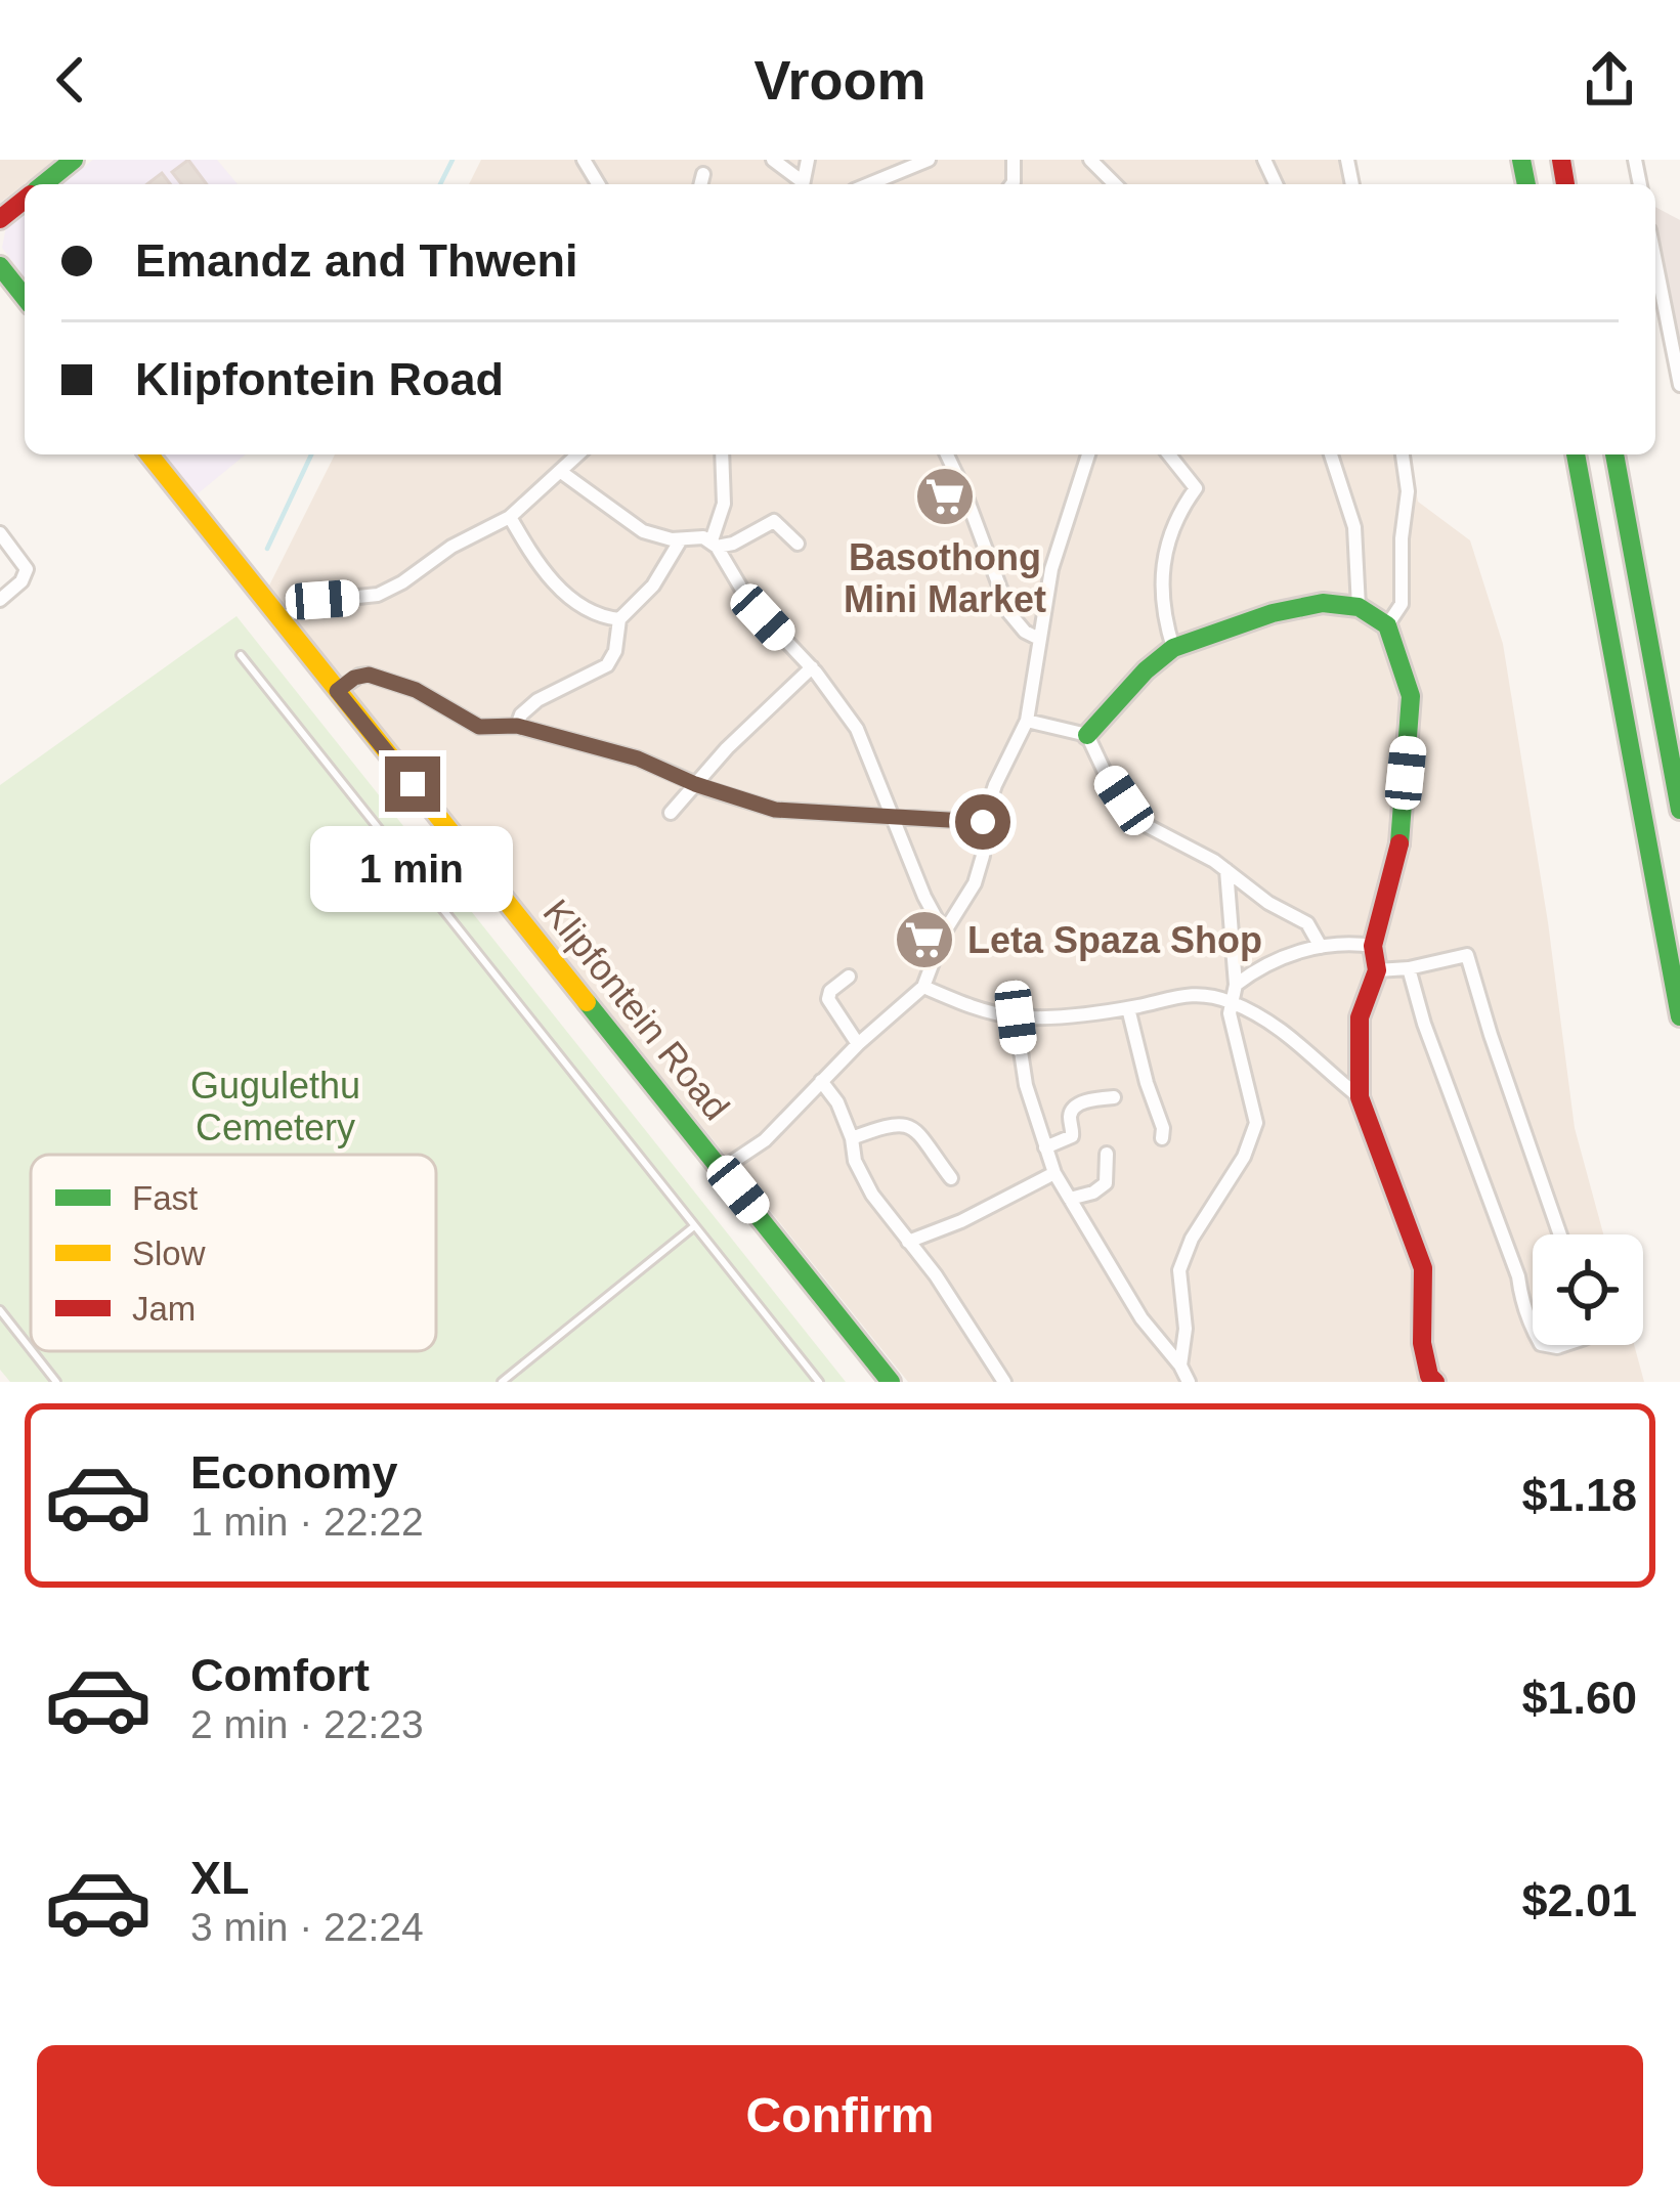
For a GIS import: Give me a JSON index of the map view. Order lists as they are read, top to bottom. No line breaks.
{"streets":{"main road":["Klipfontein Road"]},"parks":["Gugulethu Cemetery"],"places":{"supermarket":["Basothong Mini Market","Leta Spaza Shop"]},"legend":["Fast","Slow","Jam"],"page":{"header":"Vroom","banner":["Emandz and Thweni","Klipfontein Road"],"bubble":"1 min","list":[{"name":"Economy","note":"1 min · 22:22","value":"$1.18"},{"name":"Comfort","note":"2 min · 22:23","value":"$1.60"},{"name":"XL","note":"3 min · 22:24","value":"$2.01"}],"buttons":"Confirm"}}
